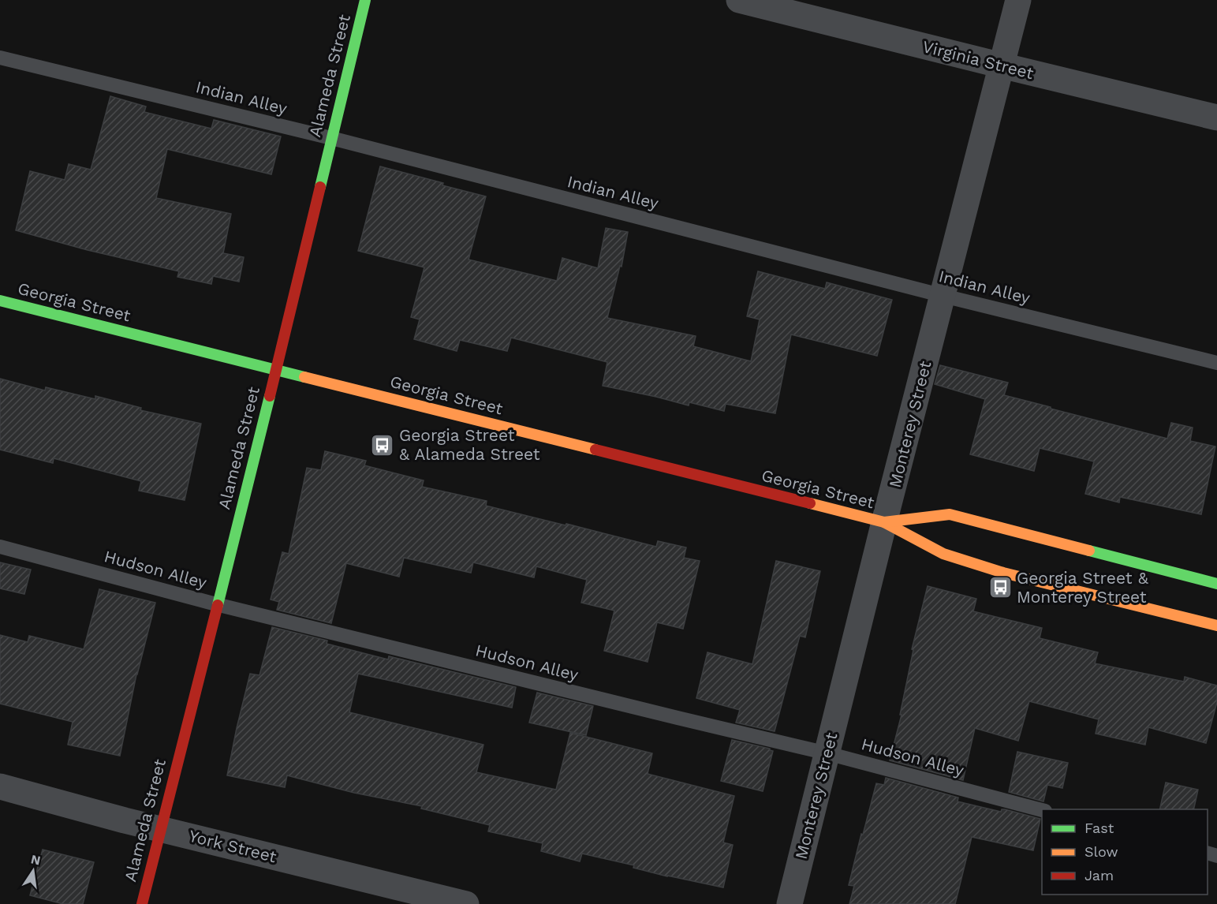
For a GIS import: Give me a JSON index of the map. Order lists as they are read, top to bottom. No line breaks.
{"streets":{"main road":["Alameda Street","Georgia Street"],"street":["Virginia Street","Monterey Street","York Street"],"lane":["Indian Alley","Hudson Alley"]},"crossings":[["Virginia Street","Monterey Street"],["Alameda Street","Indian Alley"],["Alameda Street","Georgia Street"],["Alameda Street","Hudson Alley"],["Alameda Street","York Street"],["Indian Alley","Monterey Street"],["Georgia Street","Monterey Street"],["Monterey Street","Hudson Alley"]],"places":{"bus stop":["Georgia Street & Alameda Street","Georgia Street & Monterey Street"]},"legend":["Fast","Slow","Jam"],"north":"top"}
